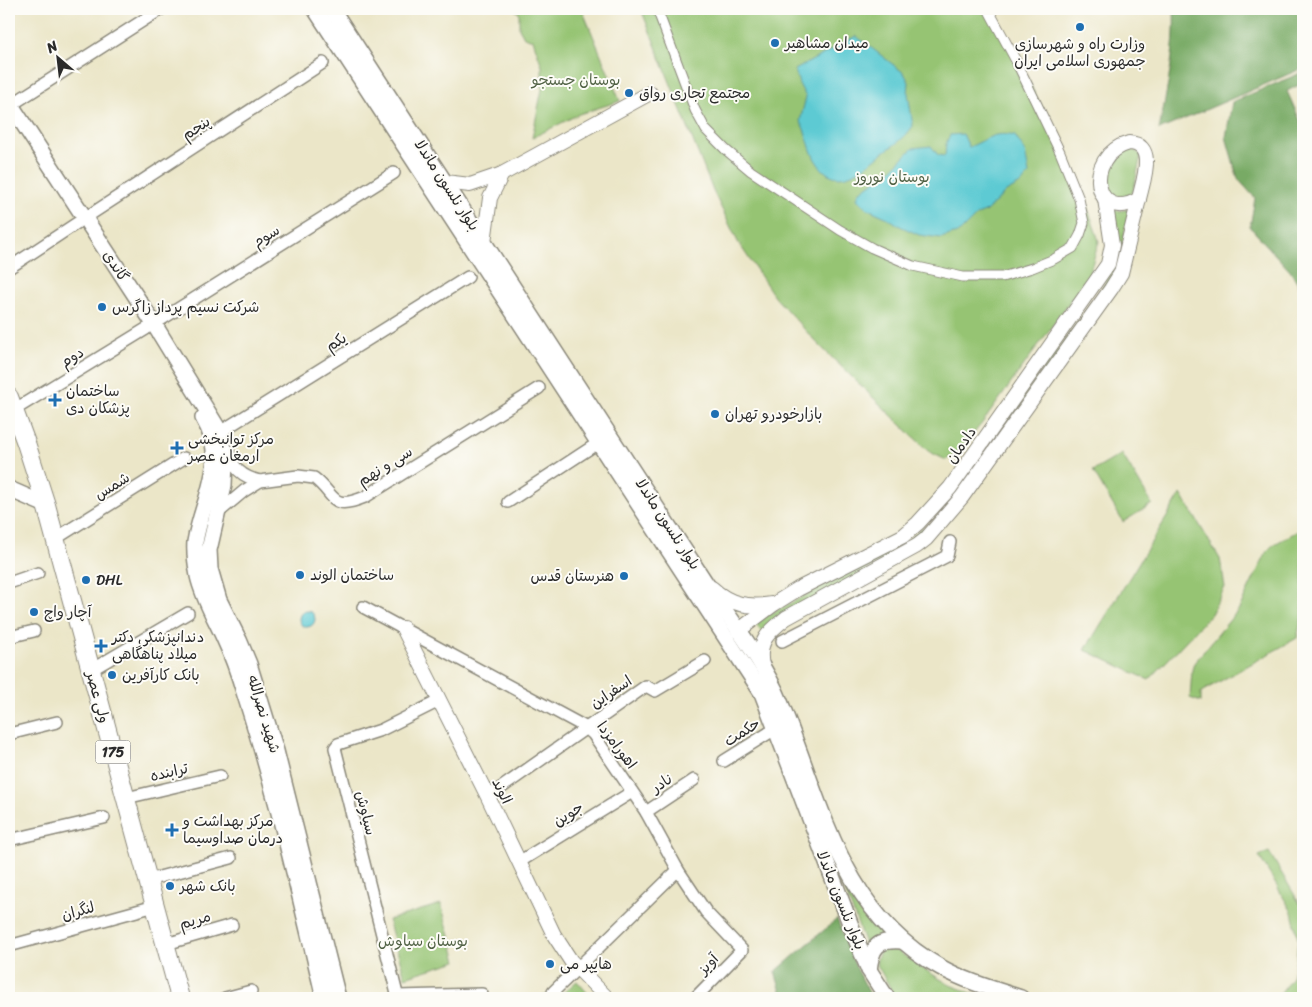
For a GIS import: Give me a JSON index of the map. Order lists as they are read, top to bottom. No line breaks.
{"streets":{"main road":["بلوار نلسون ماندلا","گاندی","ولی عصر","شهید نصرالله","175"],"street":["پنجم","سوم","یکم","دوم","دادمان","سی و نهم","شمس","اسفراین","حکمت","اهورامزدا","ترابنده","نادر","الوند","سیاوش","جوین","لنگران","مریم","آویز"]},"crossings":[["پنجم","گاندی"],["بلوار نلسون ماندلا","دادمان"],["بلوار نلسون ماندلا","حکمت"],["سوم","گاندی"],["سوم","دوم"],["گاندی","یکم"],["گاندی","دوم"],["گاندی","شهید نصرالله"],["یکم","شهید نصرالله"],["دوم","ولی عصر"],["سی و نهم","شهید نصرالله"],["شمس","ولی عصر"],["اسفراین","اهورامزدا"],["ولی عصر","ترابنده"],["ولی عصر","لنگران"],["ولی عصر","مریم"],["اهورامزدا","نادر"],["اهورامزدا","الوند"],["اهورامزدا","جوین"],["اهورامزدا","آویز"],["الوند","سیاوش"],["الوند","جوین"]],"parks":["بوستان جستجو","بوستان نوروز","بوستان سیاوش"],"places":{"other":["وزارت راه و شهرسازی جمهوری اسلامی ایران","میدان مشاهیر","مجتمع تجاری رواق","شرکت نسیم پرداز زاگرس","بازارخودرو تهران","ساختمان الوند","هنرستان قدس","DHL","آچار واچ","بانک کارآفرین","بانک شهر","هایپر می"],"health":["ساختمان پزشکان دی","مرکز توانبخشی ارمغان عصر","دندانپزشکی دکتر میلاد پناهگاهی","مرکز بهداشت و درمان صداوسیما"]},"north":"top left"}
